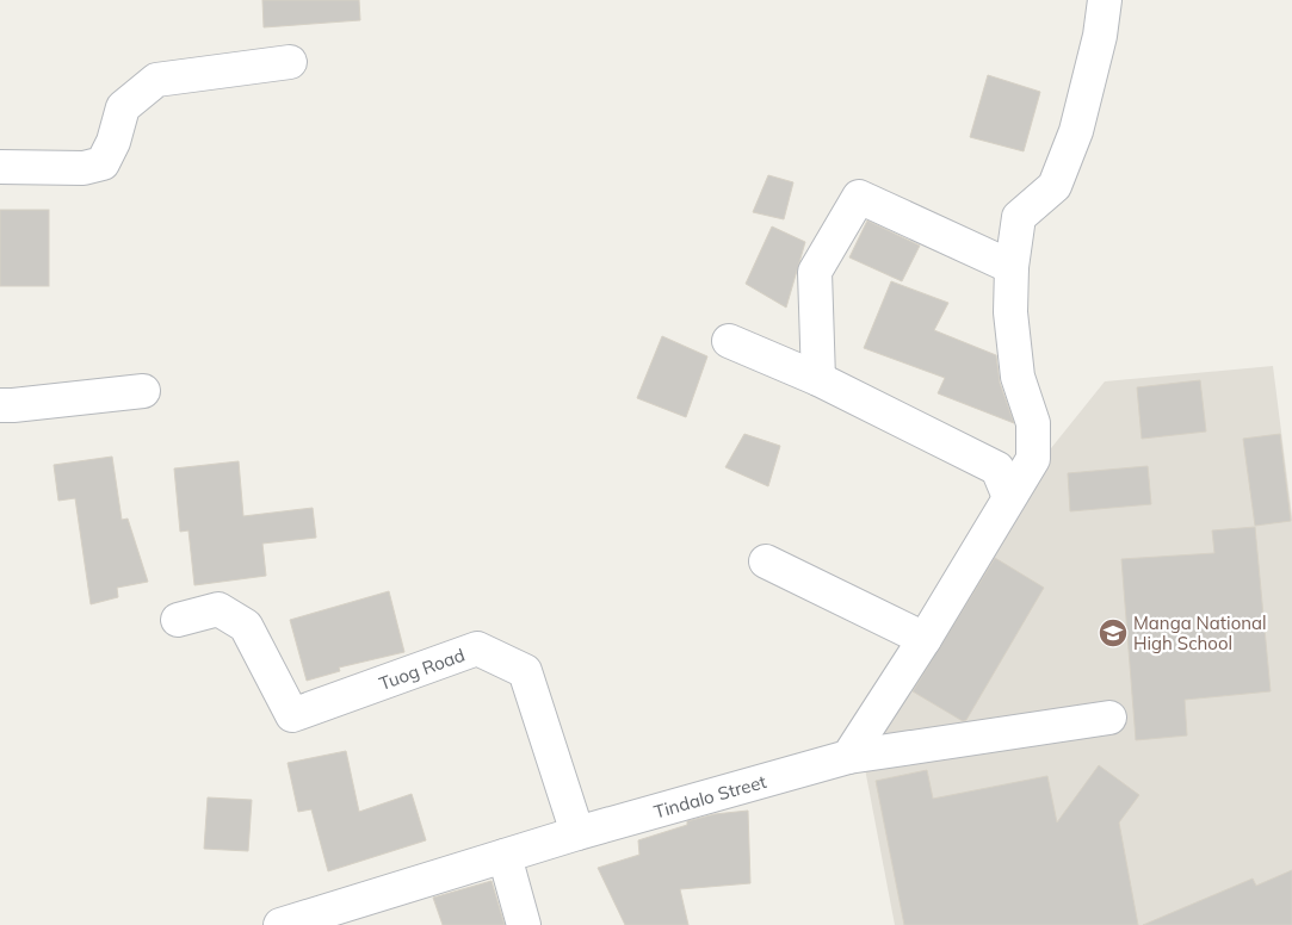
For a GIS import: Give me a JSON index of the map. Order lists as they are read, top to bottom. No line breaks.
{"streets":{"street":["Tuog Road","Tindalo Street"]},"crossings":[["Tuog Road","Tindalo Street"]],"places":{"school or university":["Manga National High School"]}}
